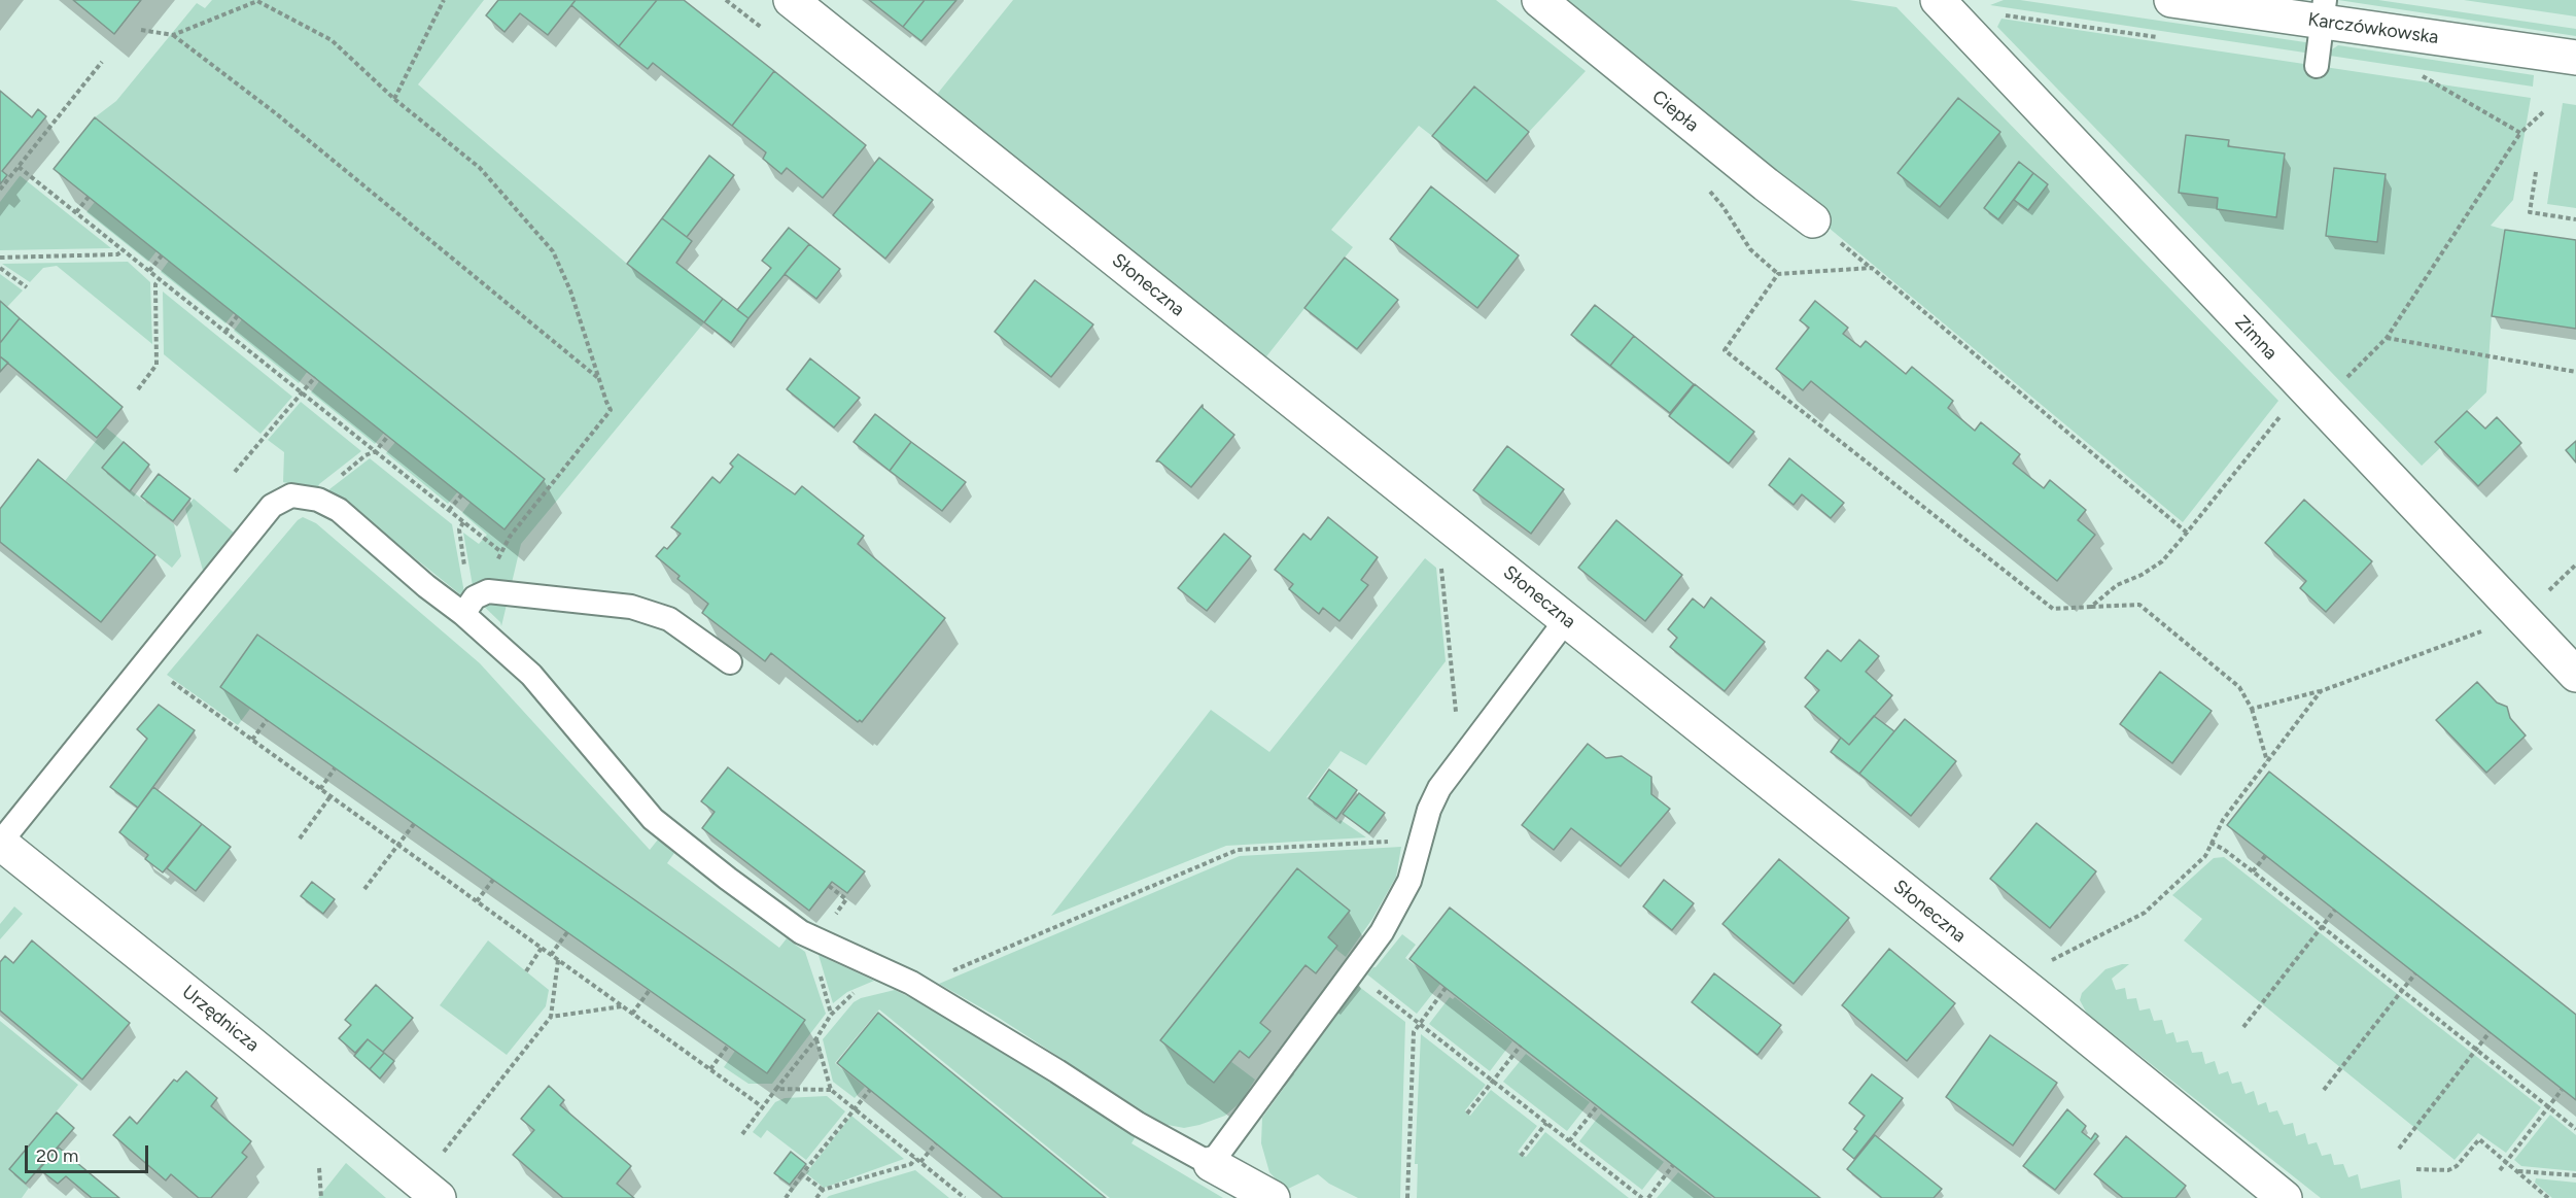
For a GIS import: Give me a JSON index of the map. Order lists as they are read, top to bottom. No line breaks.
{"streets":{"street":["Karczówkowska","Ciepła","Słoneczna","Zimna","Urzędnicza"]},"scale_bar":"20 m"}
